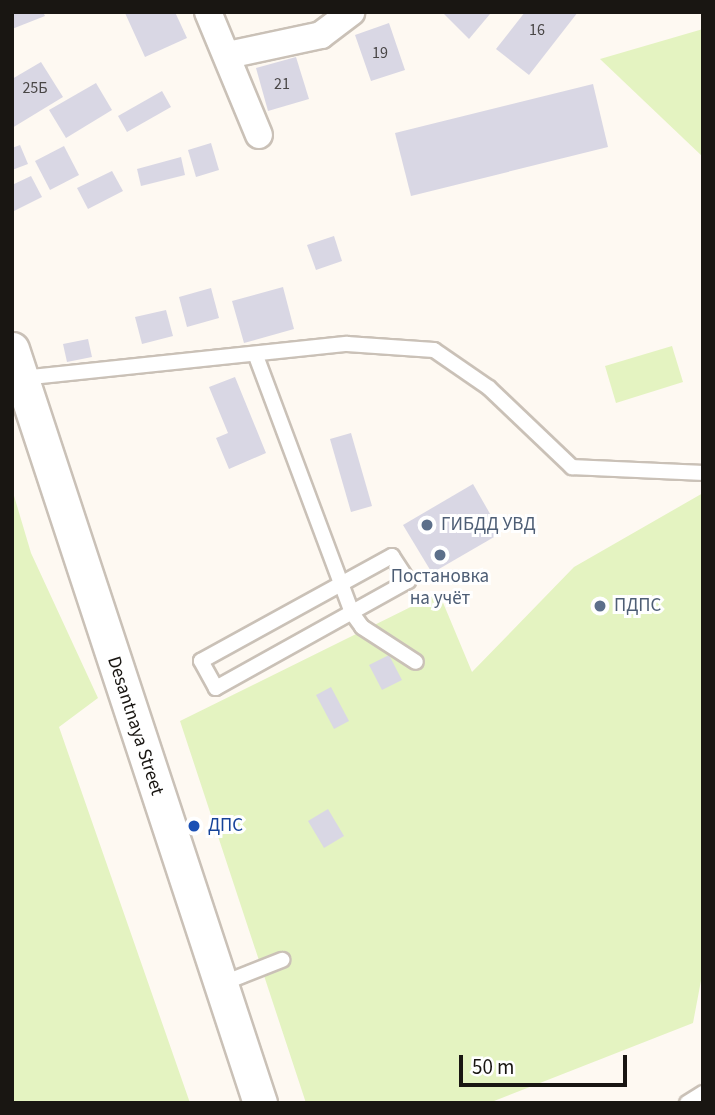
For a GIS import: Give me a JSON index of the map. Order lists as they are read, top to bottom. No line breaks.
{"streets":{"street":["Desantnaya Street"]},"places":["ГИБДД УВД","Постановка на учёт","ПДПС","ДПС"],"house_numbers":["16","19","21","25Б"],"scale_bar":"50 m"}
